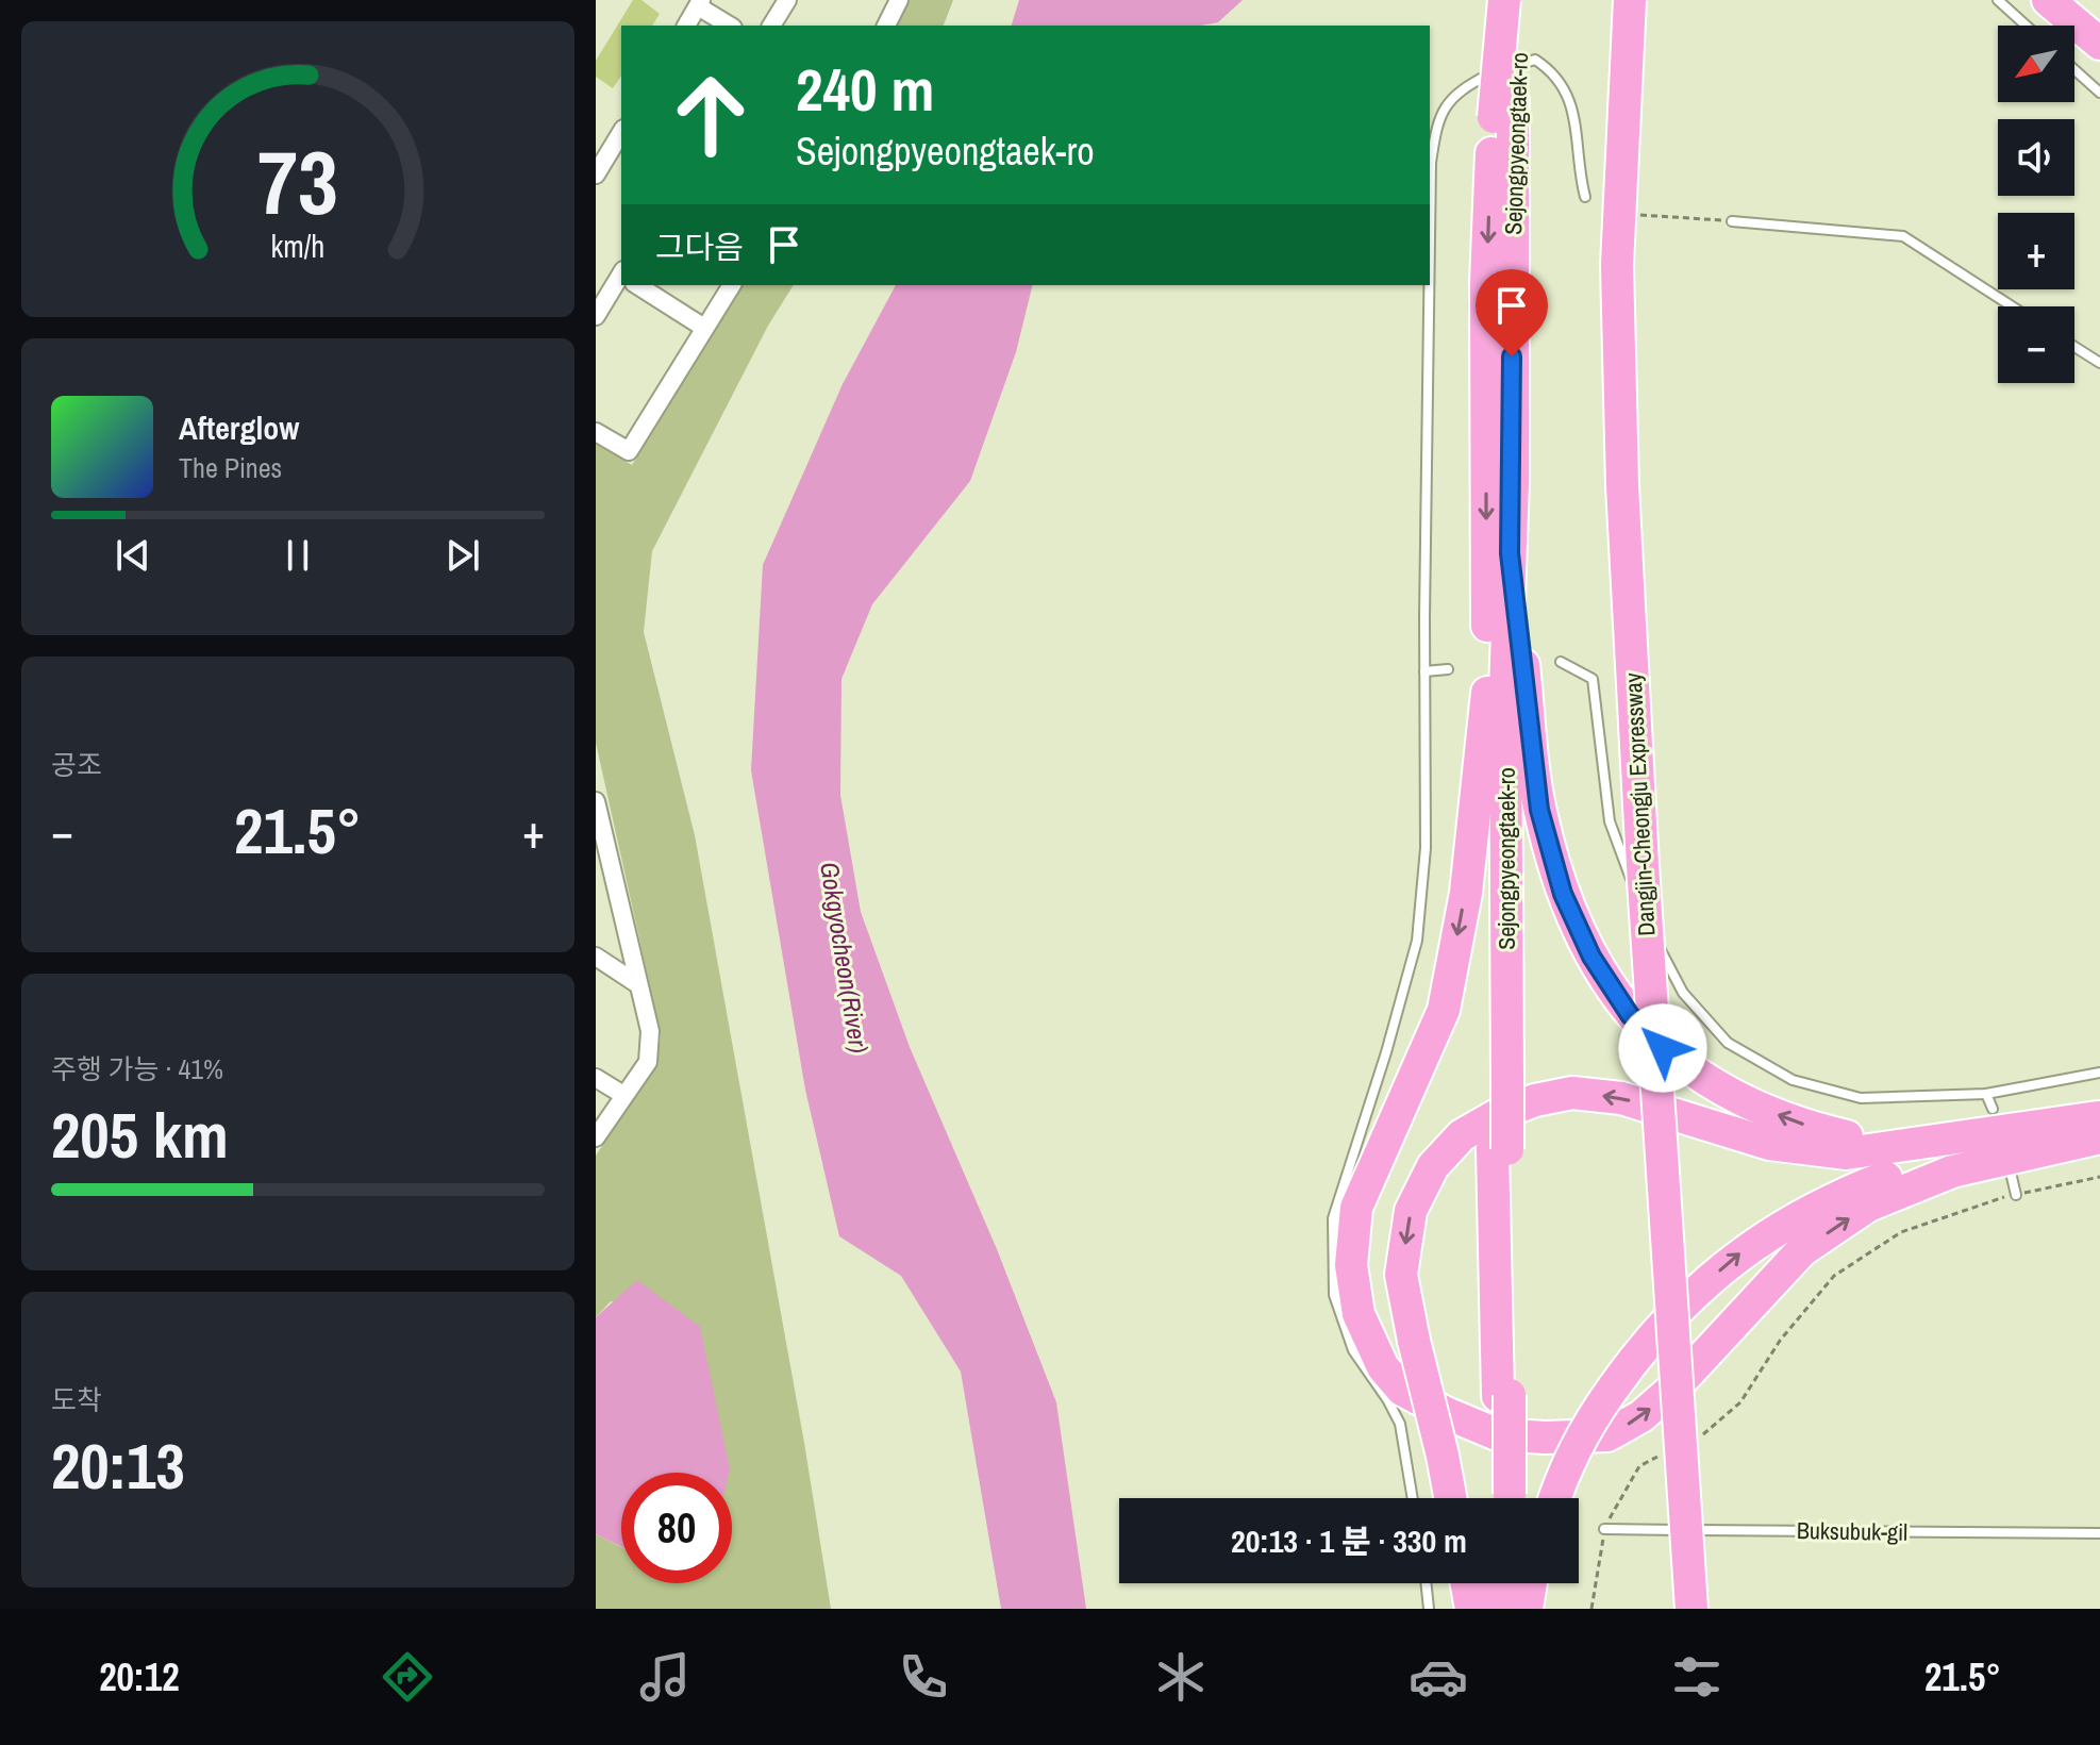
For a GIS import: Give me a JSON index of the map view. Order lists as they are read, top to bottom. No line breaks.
{"streets":{"highway":["Sejongpyeongtaek-ro","Dangjin-Cheongju Expressway"],"lane":["Buksubuk-gil"]},"water":["Gokgyocheon(River)"],"north":"bottom left","page":{"map_buttons":["+","−"],"turn":["240 m","Sejongpyeongtaek-ro"],"then":"그다음","song":["Afterglow","The Pines"],"tile":["공조",["주행 가능 · 41%","205 km"],["도착","20:13"]],"heat":["−","21.5°","+"],"limit":"80","trip":"20:13 · 1 분 · 330 m","tabs":["20:12","21.5°"],"gauge":["73","km/h"]}}
